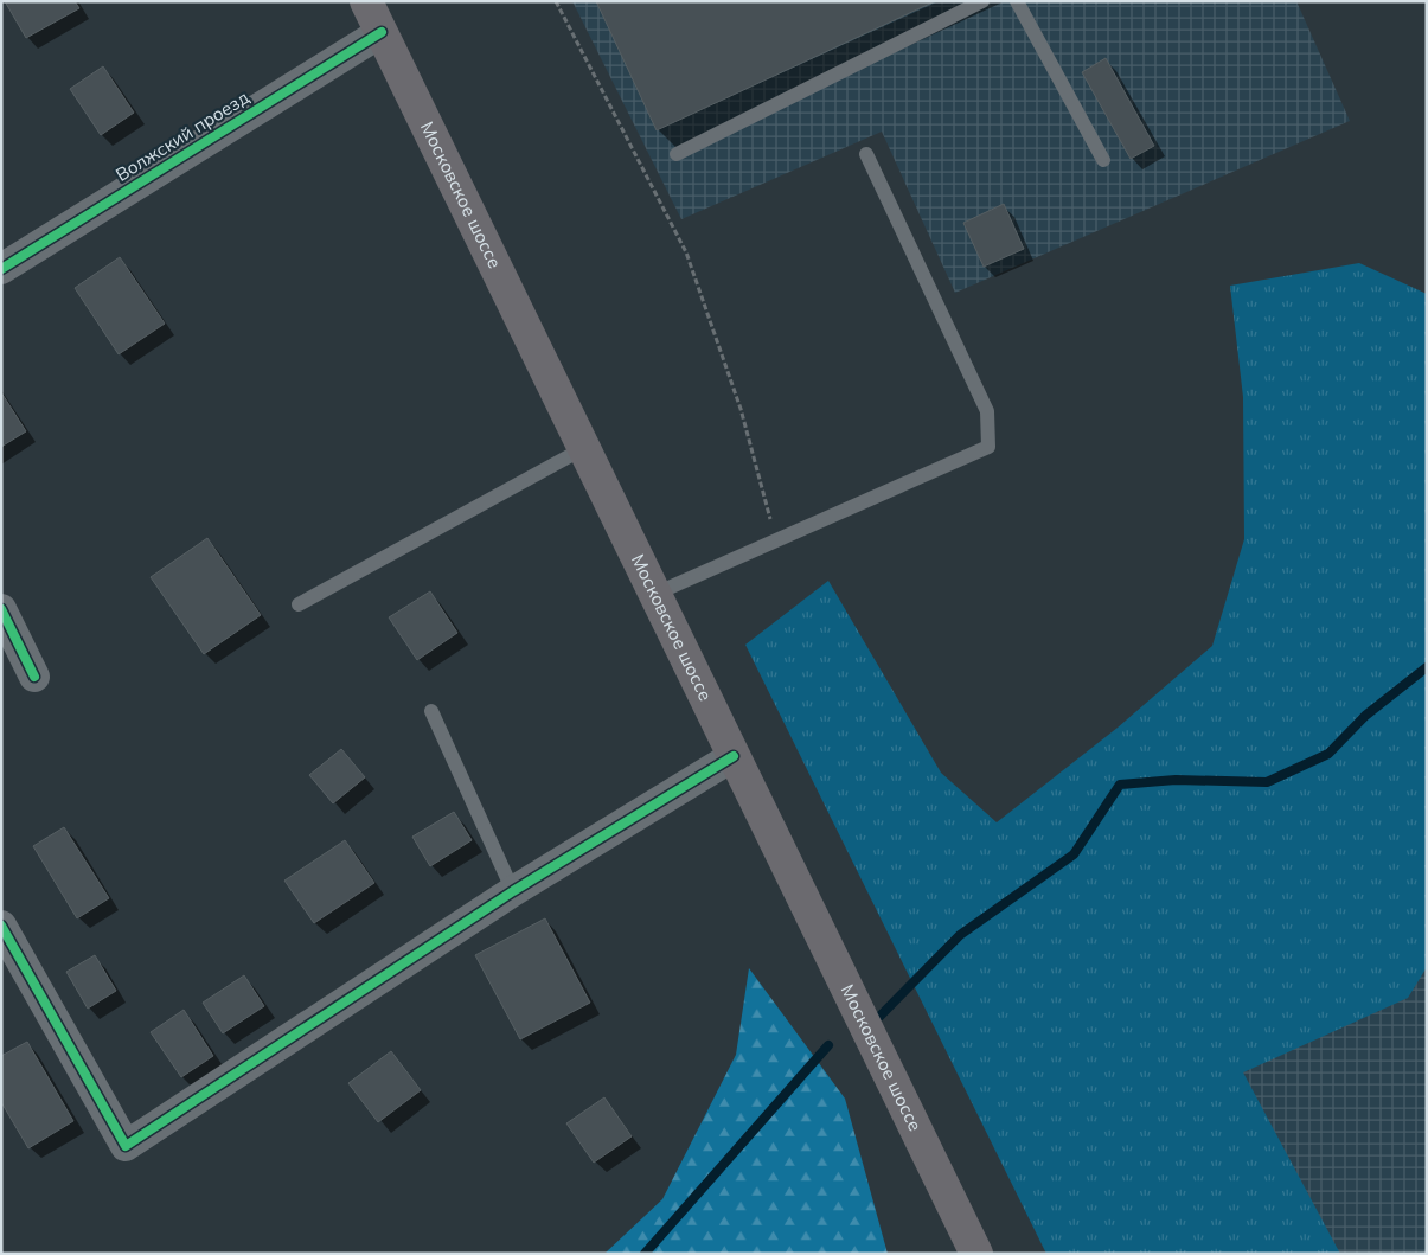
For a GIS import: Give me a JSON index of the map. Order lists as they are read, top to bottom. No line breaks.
{"streets":{"main road":["Московское шоссе"],"street":["Волжский проезд"]},"crossings":[["Волжский проезд","Московское шоссе"]]}
